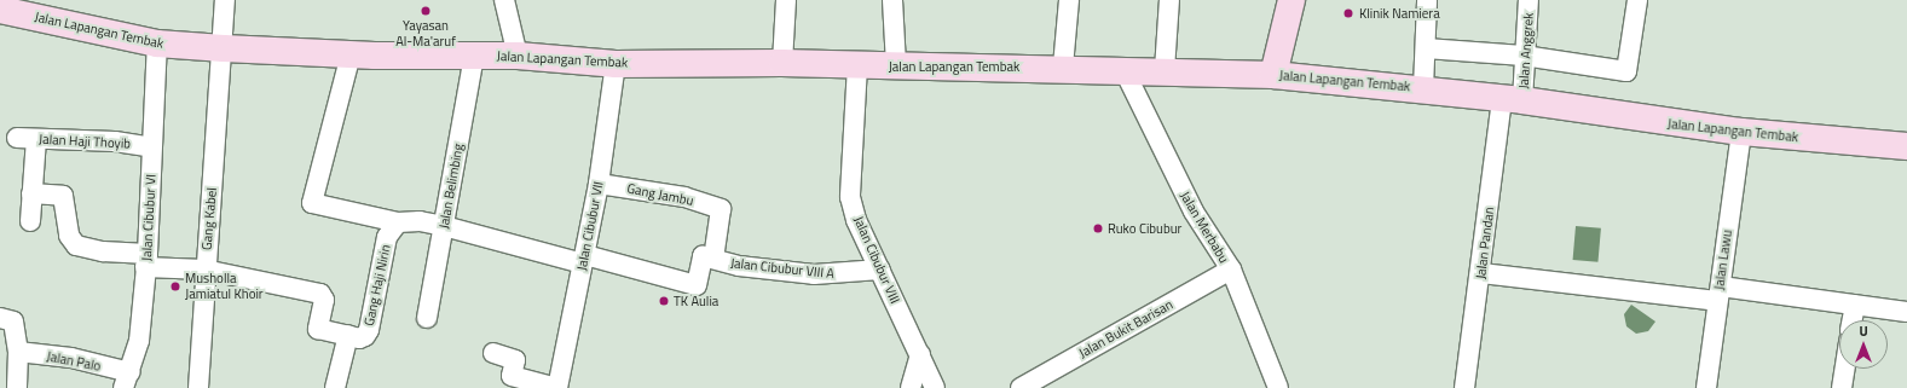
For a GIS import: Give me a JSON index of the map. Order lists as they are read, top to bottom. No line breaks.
{"streets":{"street":["Jalan Lapangan Tembak","Jalan Anggrek","Jalan Haji Thoyib","Jalan Belimbing","Gang Jambu","Jalan Cibubur VI","Gang Kabel","Jalan Cibubur VII","Jalan Merbabu","Jalan Pandan","Jalan Cibubur VIII","Jalan Lawu","Jalan Cibubur VIII A","Gang Haji Nirin","Jalan Bukit Barisan","Jalan Palo"]},"crossings":[["Jalan Lapangan Tembak","Jalan Anggrek"],["Jalan Lapangan Tembak","Jalan Belimbing"],["Jalan Lapangan Tembak","Jalan Cibubur VI"],["Jalan Lapangan Tembak","Gang Kabel"],["Jalan Lapangan Tembak","Jalan Cibubur VII"],["Jalan Lapangan Tembak","Jalan Merbabu"],["Jalan Lapangan Tembak","Jalan Pandan"],["Jalan Lapangan Tembak","Jalan Cibubur VIII"],["Jalan Lapangan Tembak","Jalan Lawu"],["Jalan Anggrek","Jalan Pandan"],["Jalan Haji Thoyib","Jalan Cibubur VI"],["Gang Jambu","Jalan Cibubur VII"],["Gang Jambu","Jalan Cibubur VIII A"],["Jalan Cibubur VI","Jalan Palo"],["Gang Kabel","Gang Haji Nirin"],["Jalan Merbabu","Jalan Bukit Barisan"],["Jalan Cibubur VIII","Jalan Cibubur VIII A"]],"places":["Yayasan Al-Ma'aruf","Klinik Namiera","Ruko Cibubur","Musholla Jamiatul Khoir","TK Aulia"],"north":"top"}
